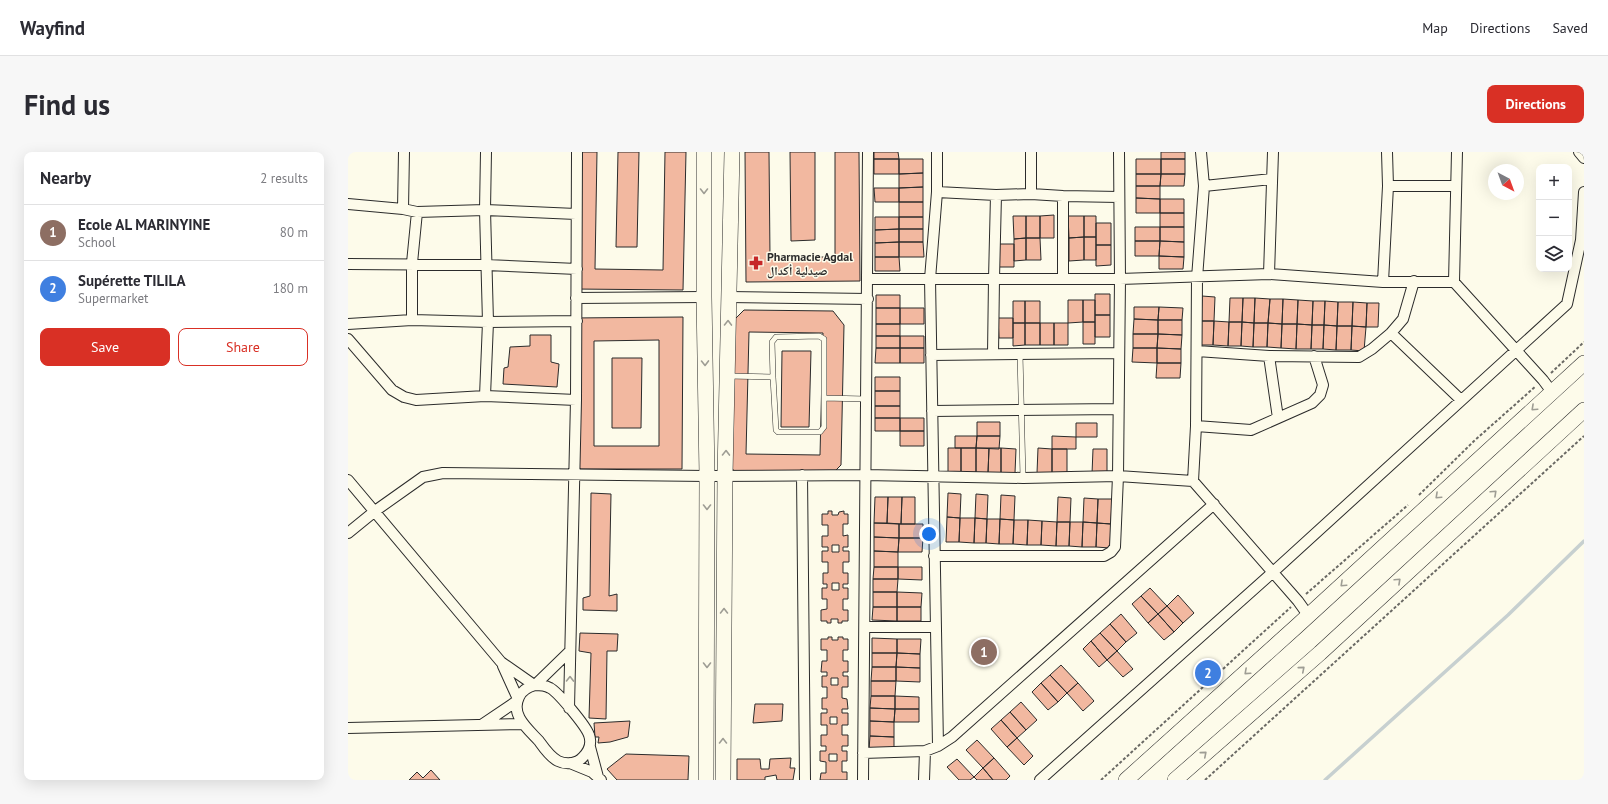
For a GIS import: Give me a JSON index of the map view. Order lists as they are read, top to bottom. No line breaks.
{"places":{"pharmacy":["Pharmacie Agdal صيدلية أكدال"]},"north":"bottom right","page":{"header":"Wayfind","nav":["Map","Directions","Saved"],"buttons":["Directions",["Save","Share"]],"title":"Find us","heading":["Nearby","2 results"],"map_buttons":["+","−"],"list":[{"mark":"1","name":"Ecole AL MARINYINE","note":"School","value":"80 m"},{"mark":"2","name":"Supérette TILILA","note":"Supermarket","value":"180 m"}],"pins":["1","2"]}}
